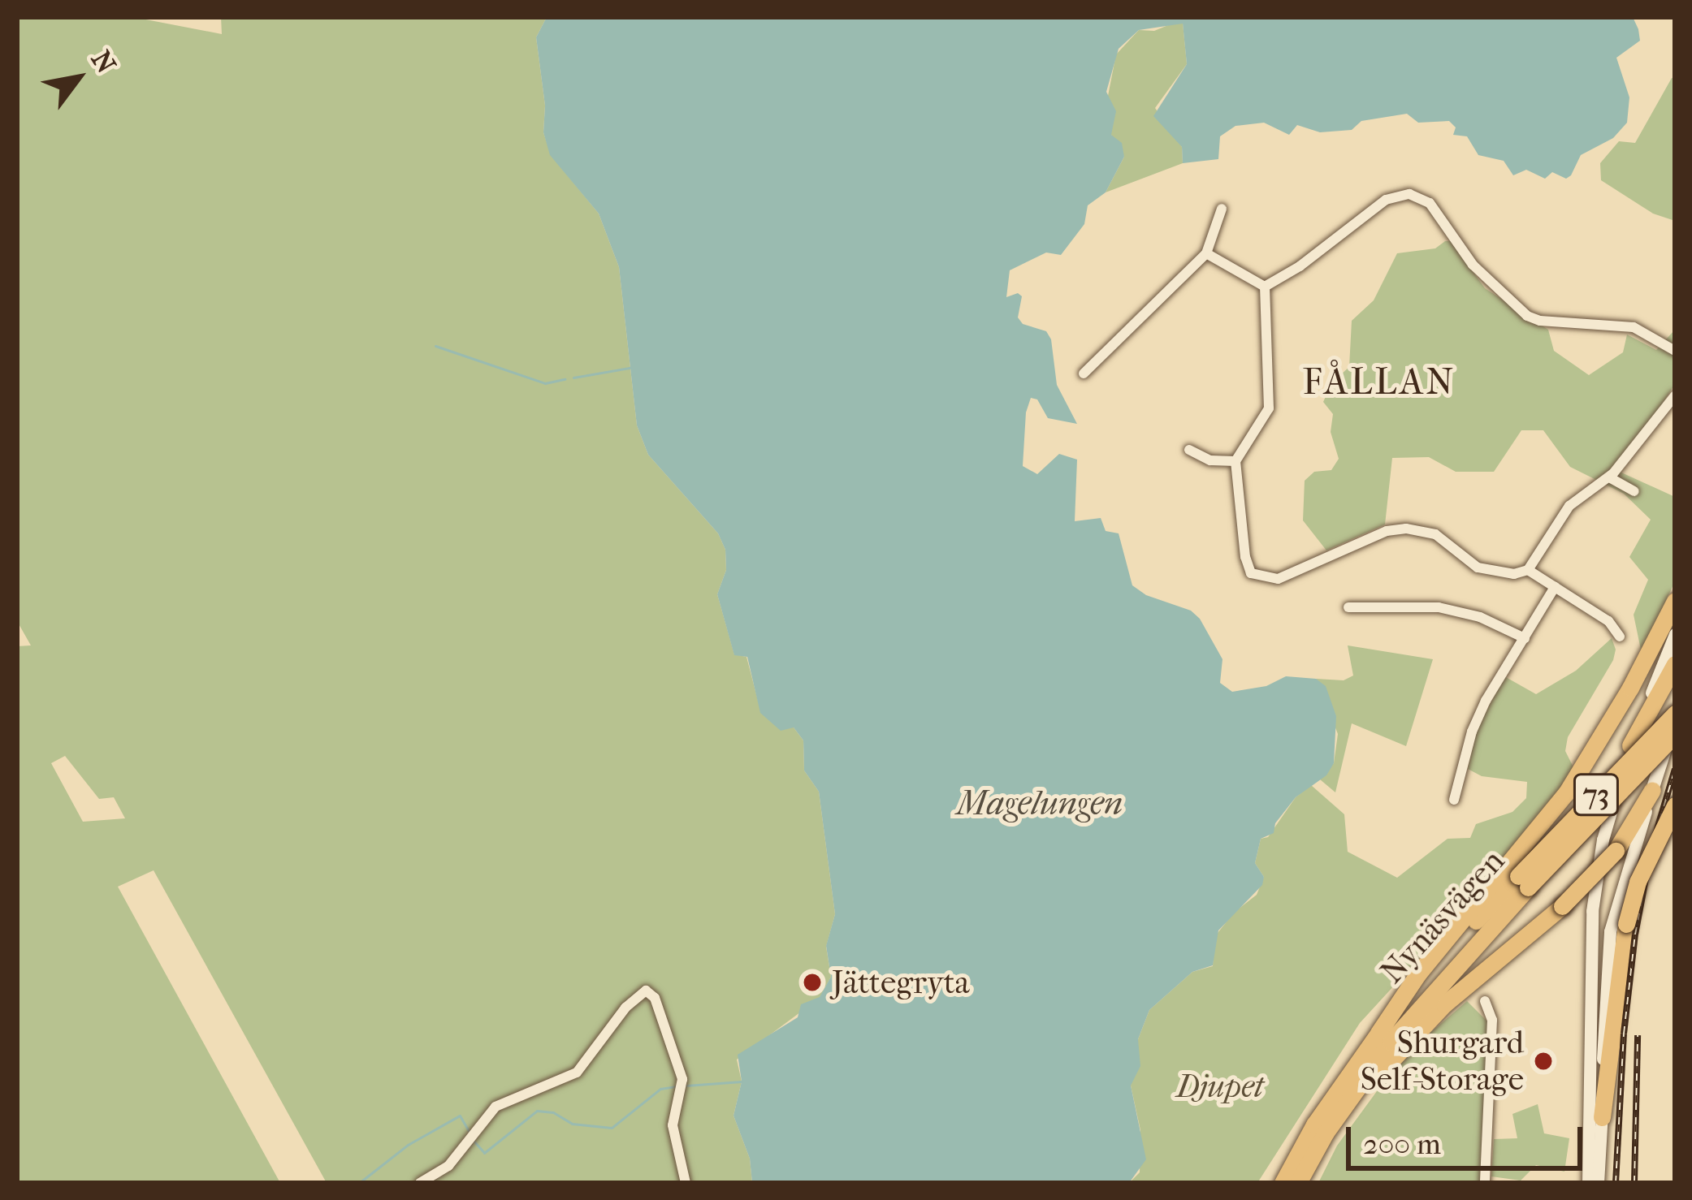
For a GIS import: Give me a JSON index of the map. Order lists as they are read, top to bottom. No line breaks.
{"streets":{"highway":["73","Nynäsvägen"]},"districts":["FÅLLAN"],"water":["Magelungen"],"parks":["Djupet"],"places":["Jättegryta","Shurgard Self-Storage"],"scale_bar":"200 m","north":"top right"}
